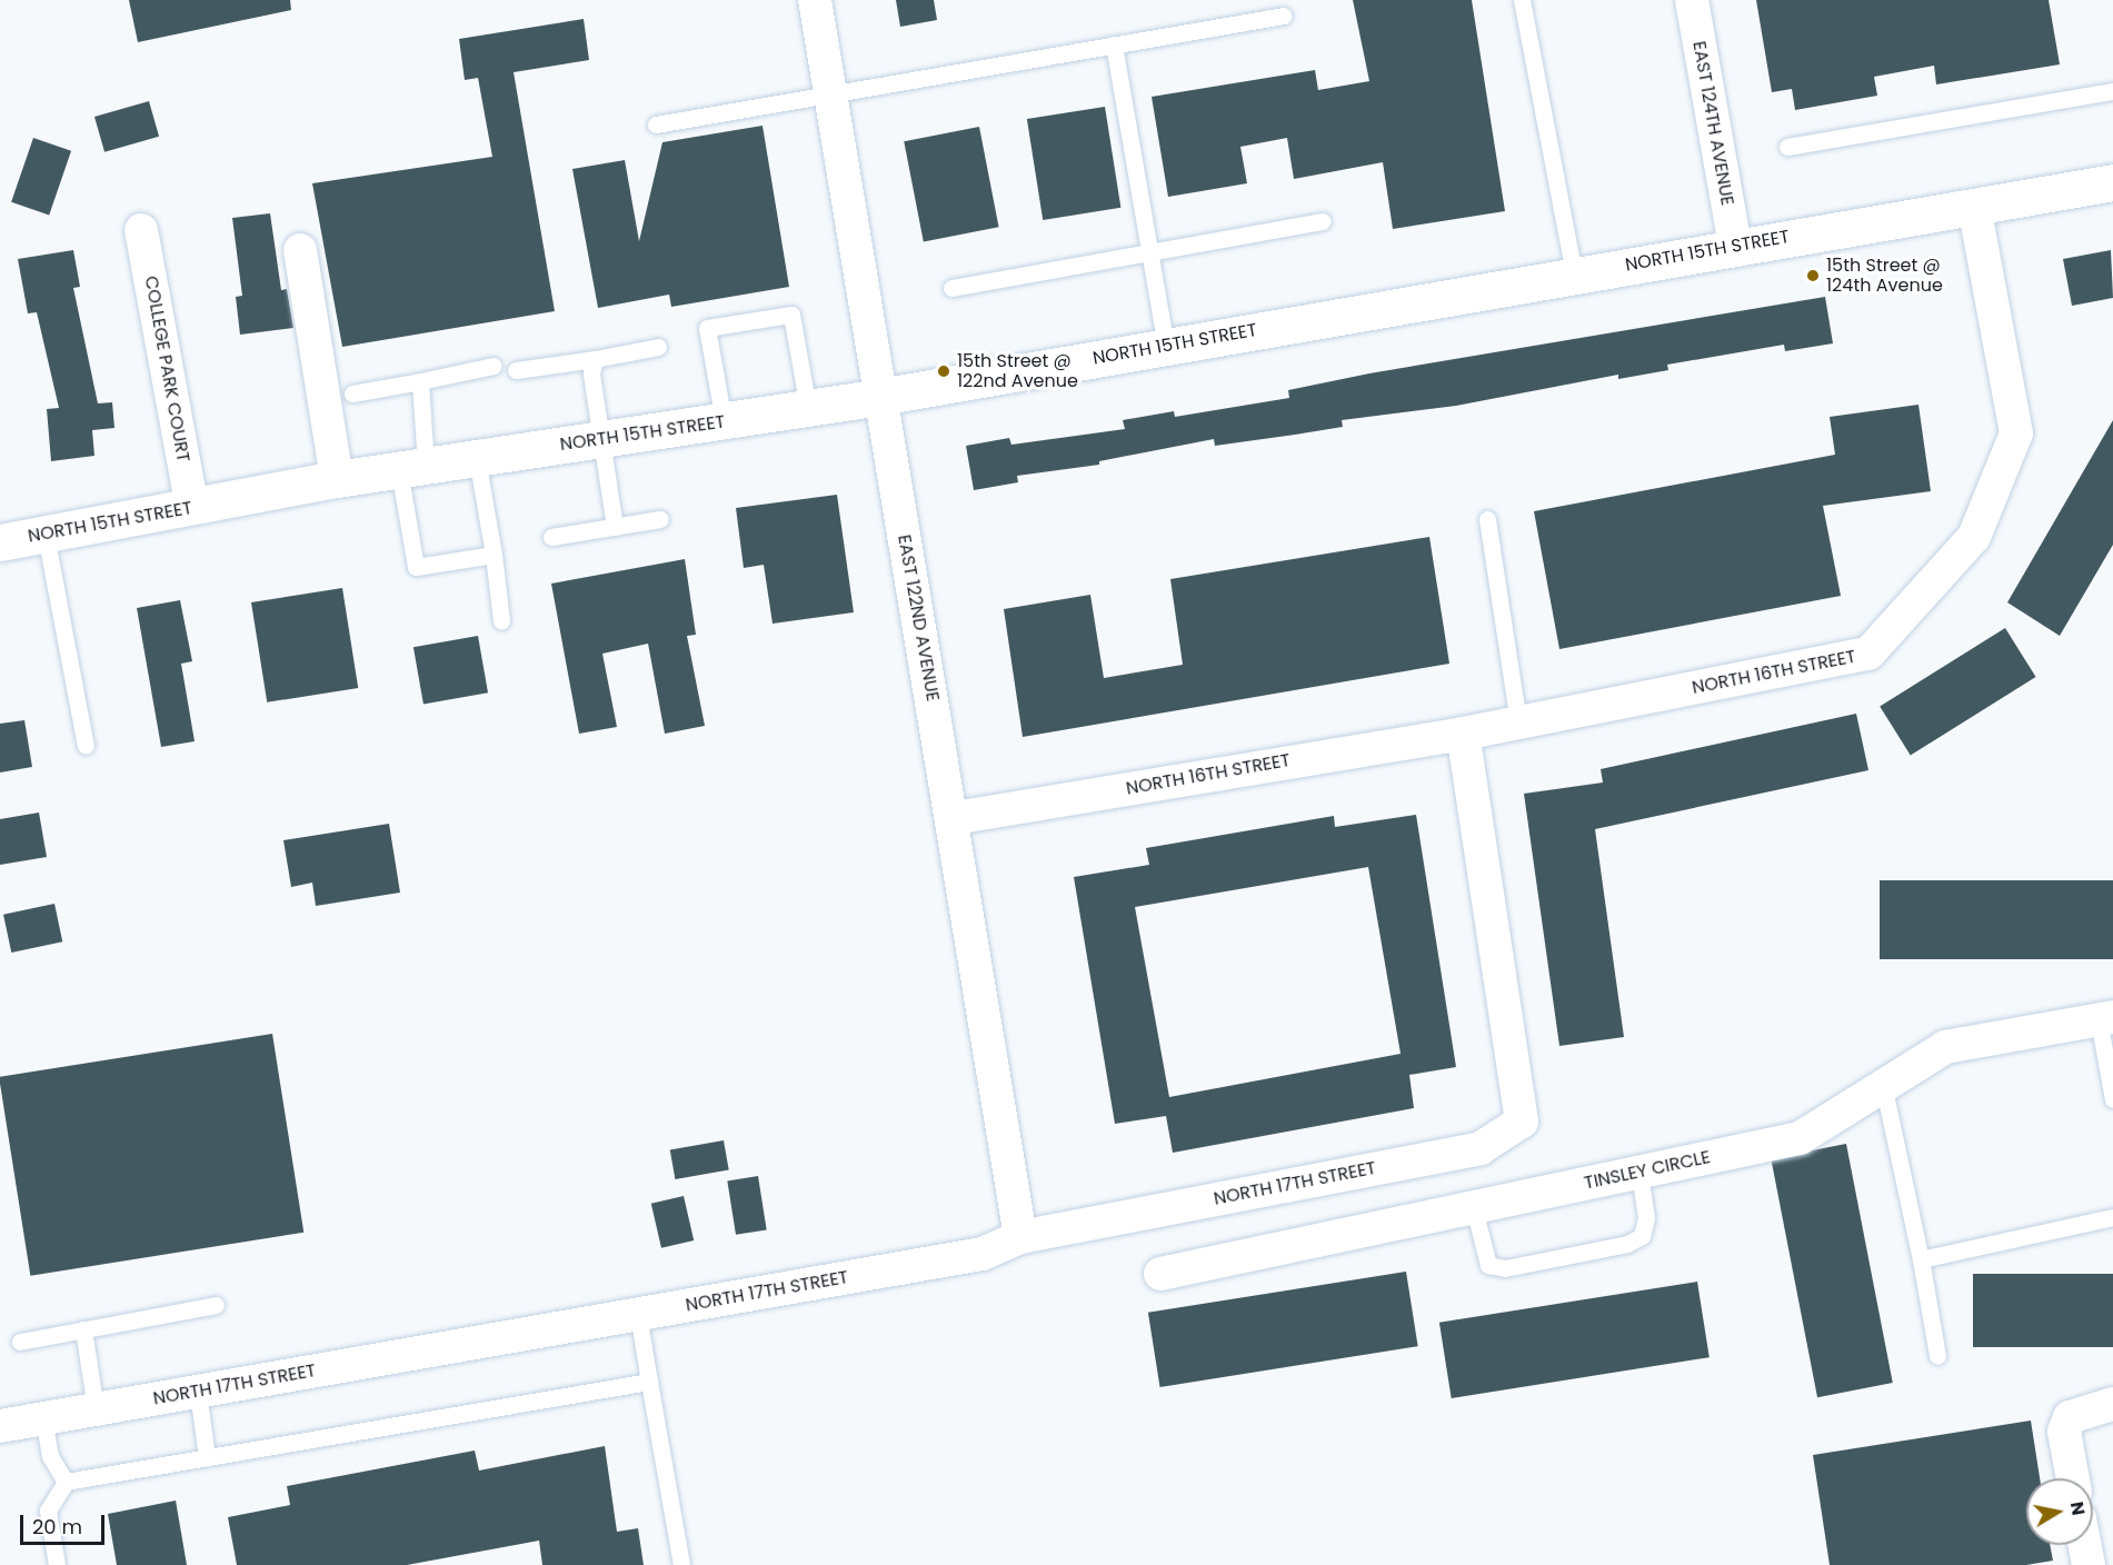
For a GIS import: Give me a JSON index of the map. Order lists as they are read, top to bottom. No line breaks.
{"streets":{"street":["EAST 124TH AVENUE","NORTH 15TH STREET","COLLEGE PARK COURT","EAST 122ND AVENUE","NORTH 16TH STREET","TINSLEY CIRCLE","NORTH 17TH STREET"]},"crossings":[["EAST 124TH AVENUE","NORTH 15TH STREET"],["NORTH 15TH STREET","COLLEGE PARK COURT"],["NORTH 15TH STREET","EAST 122ND AVENUE"],["NORTH 15TH STREET","NORTH 16TH STREET"],["EAST 122ND AVENUE","NORTH 16TH STREET"],["EAST 122ND AVENUE","NORTH 17TH STREET"],["NORTH 16TH STREET","NORTH 17TH STREET"]],"places":["15th Street @ 124th Avenue","15th Street @ 122nd Avenue"],"scale_bar":"20 m","north":"right"}
